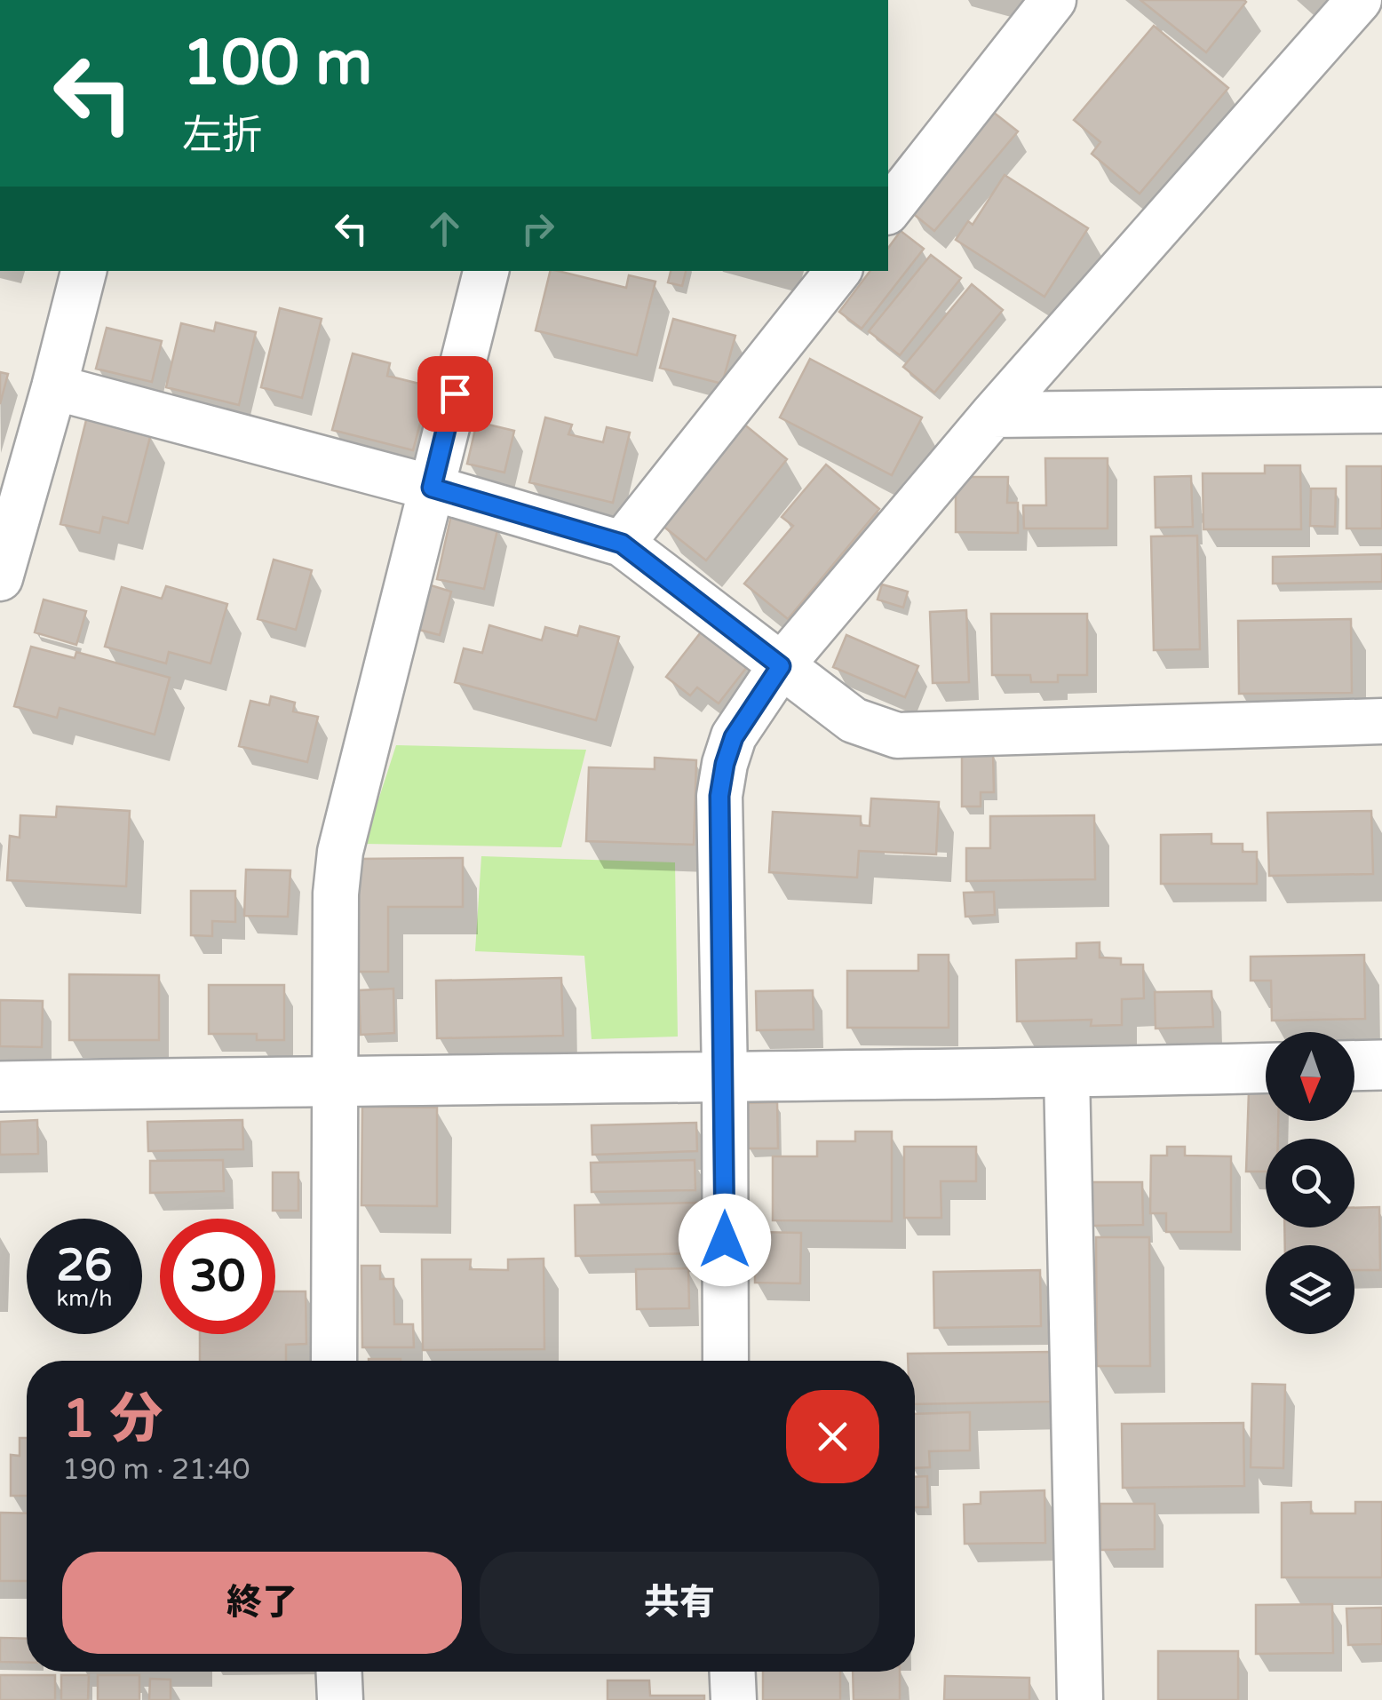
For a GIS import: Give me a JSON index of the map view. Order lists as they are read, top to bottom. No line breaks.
{"north":"bottom","page":{"turn":["100 m","左折"],"speed":"26 km/h","limit":"30","heading":["1 分","190 m · 21:40"],"buttons":["終了","共有"]}}
